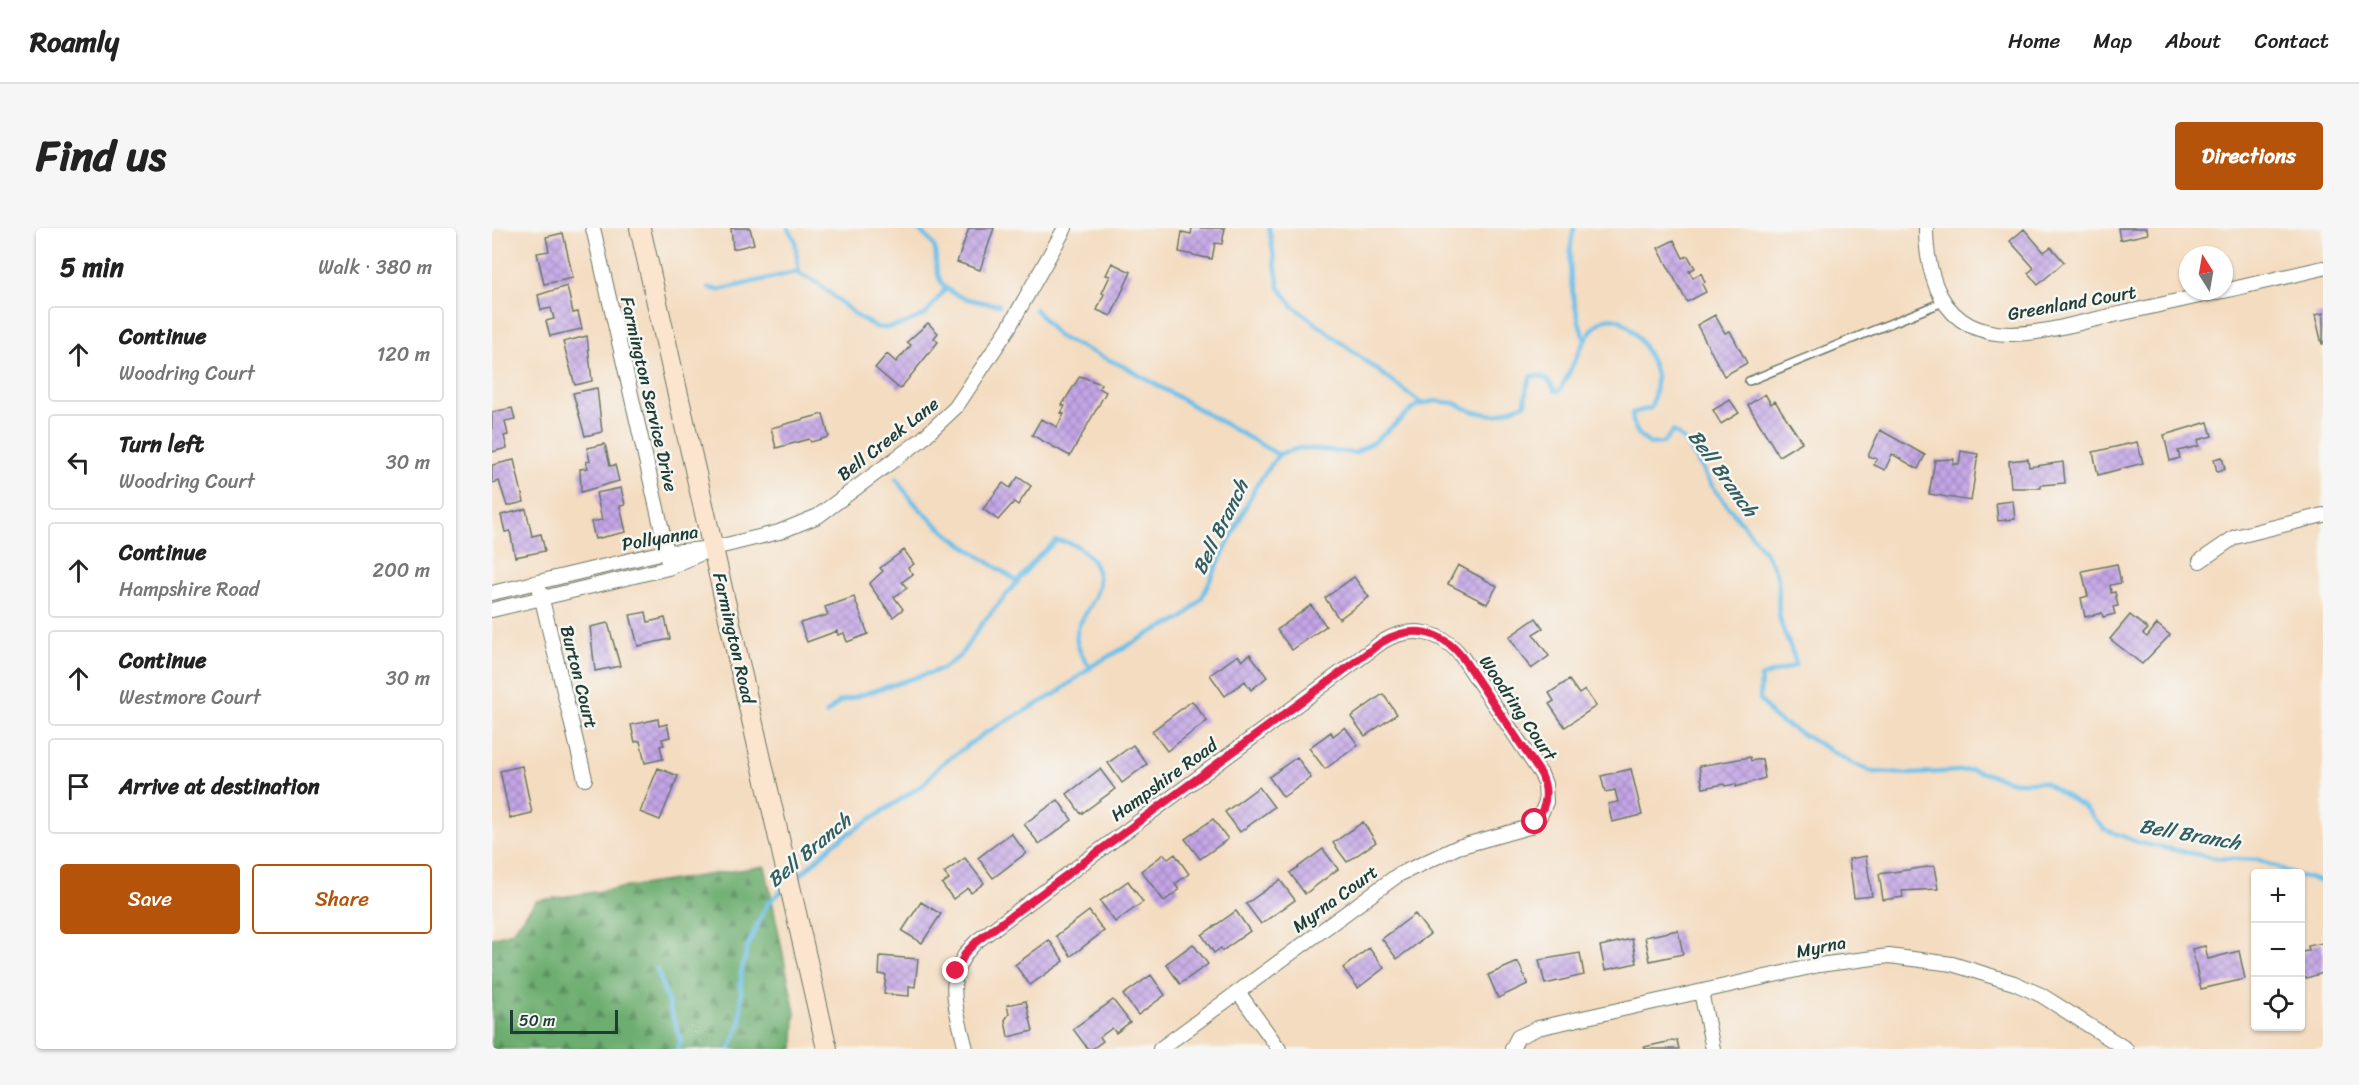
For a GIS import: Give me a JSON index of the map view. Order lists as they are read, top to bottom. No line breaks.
{"streets":{"main road":["Farmington Road"],"street":["Greenland Court","Farmington Service Drive","Bell Creek Lane","Pollyanna","Burton Court","Woodring Court","Hampshire Road","Myrna Court","Myrna"]},"crossings":[["Farmington Service Drive","Pollyanna"],["Bell Creek Lane","Pollyanna"],["Bell Creek Lane","Farmington Road"],["Pollyanna","Farmington Road"],["Pollyanna","Burton Court"],["Woodring Court","Hampshire Road"],["Woodring Court","Myrna Court"]],"water":["Bell Branch"],"scale_bar":"50 m","north":"top","page":{"header":"Roamly","nav":["Home","Map","About","Contact"],"title":"Find us","buttons":["Directions",["Save","Share"]],"heading":["5 min","Walk · 380 m"],"list":[["Continue","Woodring Court","120 m"],["Turn left","Woodring Court","30 m"],["Continue","Hampshire Road","200 m"],["Continue","Westmore Court","30 m"],"Arrive at destination"],"map_buttons":["+","−"],"scale":"50 m"}}
